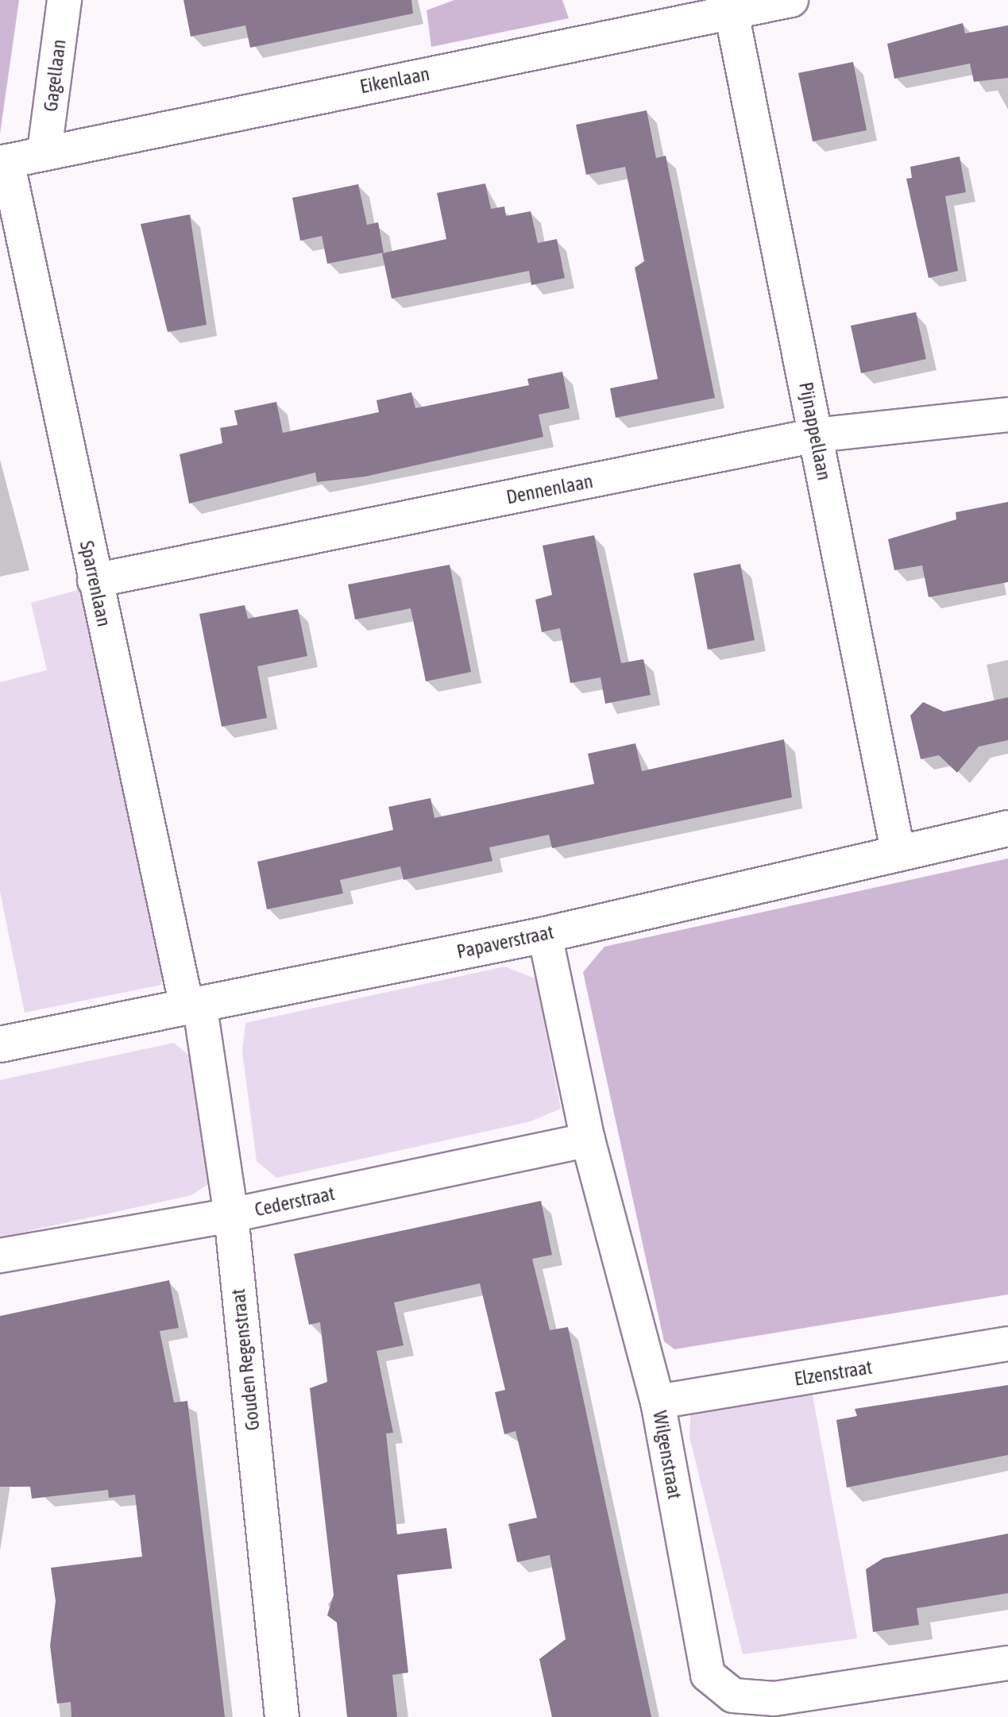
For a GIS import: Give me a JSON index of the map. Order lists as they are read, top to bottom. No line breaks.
{"streets":{"street":["Gagellaan","Eikenlaan","Pijnappellaan","Dennenlaan","Sparrenlaan","Papaverstraat","Cederstraat","Gouden Regenstraat","Elzenstraat","Wilgenstraat"]},"crossings":[["Gagellaan","Eikenlaan"],["Eikenlaan","Pijnappellaan"],["Eikenlaan","Sparrenlaan"],["Pijnappellaan","Dennenlaan"],["Pijnappellaan","Papaverstraat"],["Dennenlaan","Sparrenlaan"],["Sparrenlaan","Papaverstraat"],["Sparrenlaan","Gouden Regenstraat"],["Papaverstraat","Gouden Regenstraat"],["Papaverstraat","Wilgenstraat"],["Cederstraat","Gouden Regenstraat"],["Cederstraat","Wilgenstraat"],["Elzenstraat","Wilgenstraat"]]}
